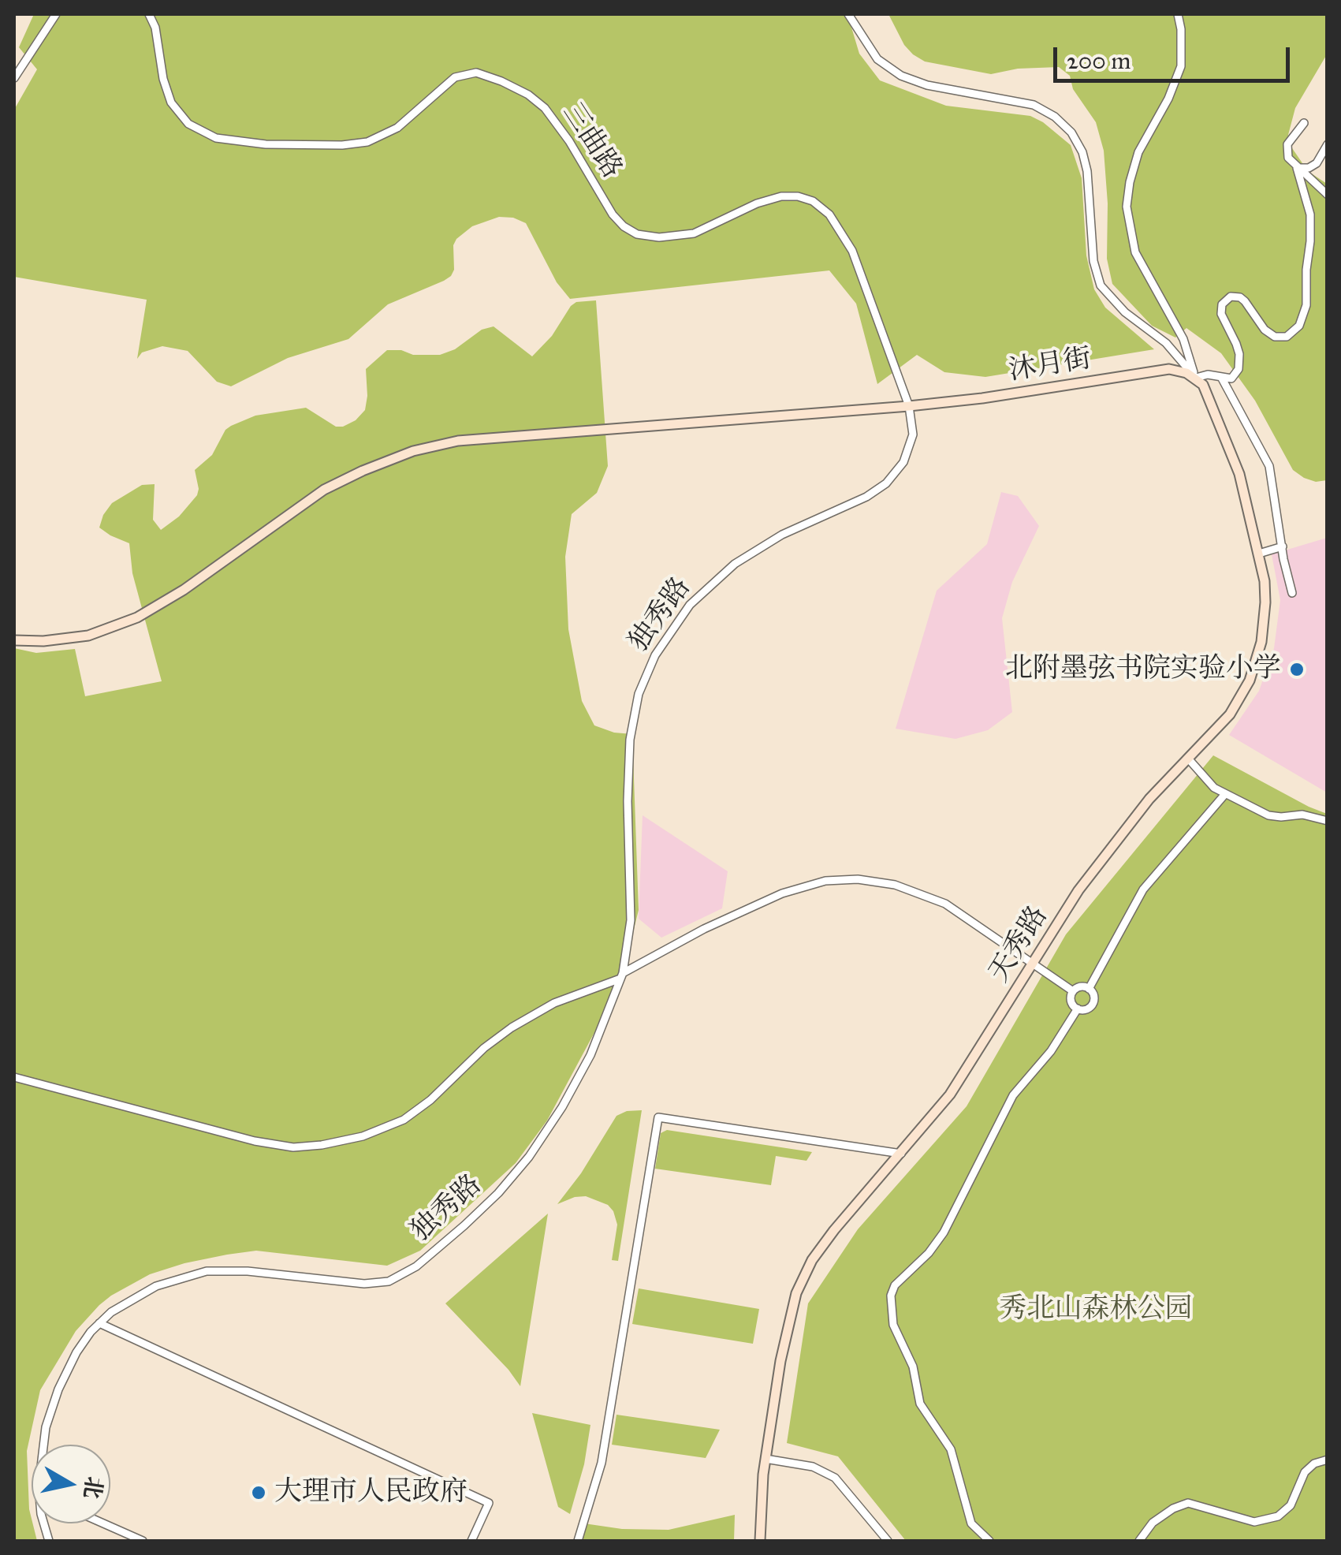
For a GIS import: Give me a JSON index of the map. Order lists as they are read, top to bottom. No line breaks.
{"streets":{"main road":["沐月街","天秀路"],"street":["三曲路","独秀路"]},"crossings":[["三曲路","沐月街"],["三曲路","独秀路"],["沐月街","独秀路"],["沐月街","天秀路"]],"parks":["秀北山森林公园"],"places":["北附墨弦书院实验小学","大理市人民政府"],"scale_bar":"200 m","north":"right"}
